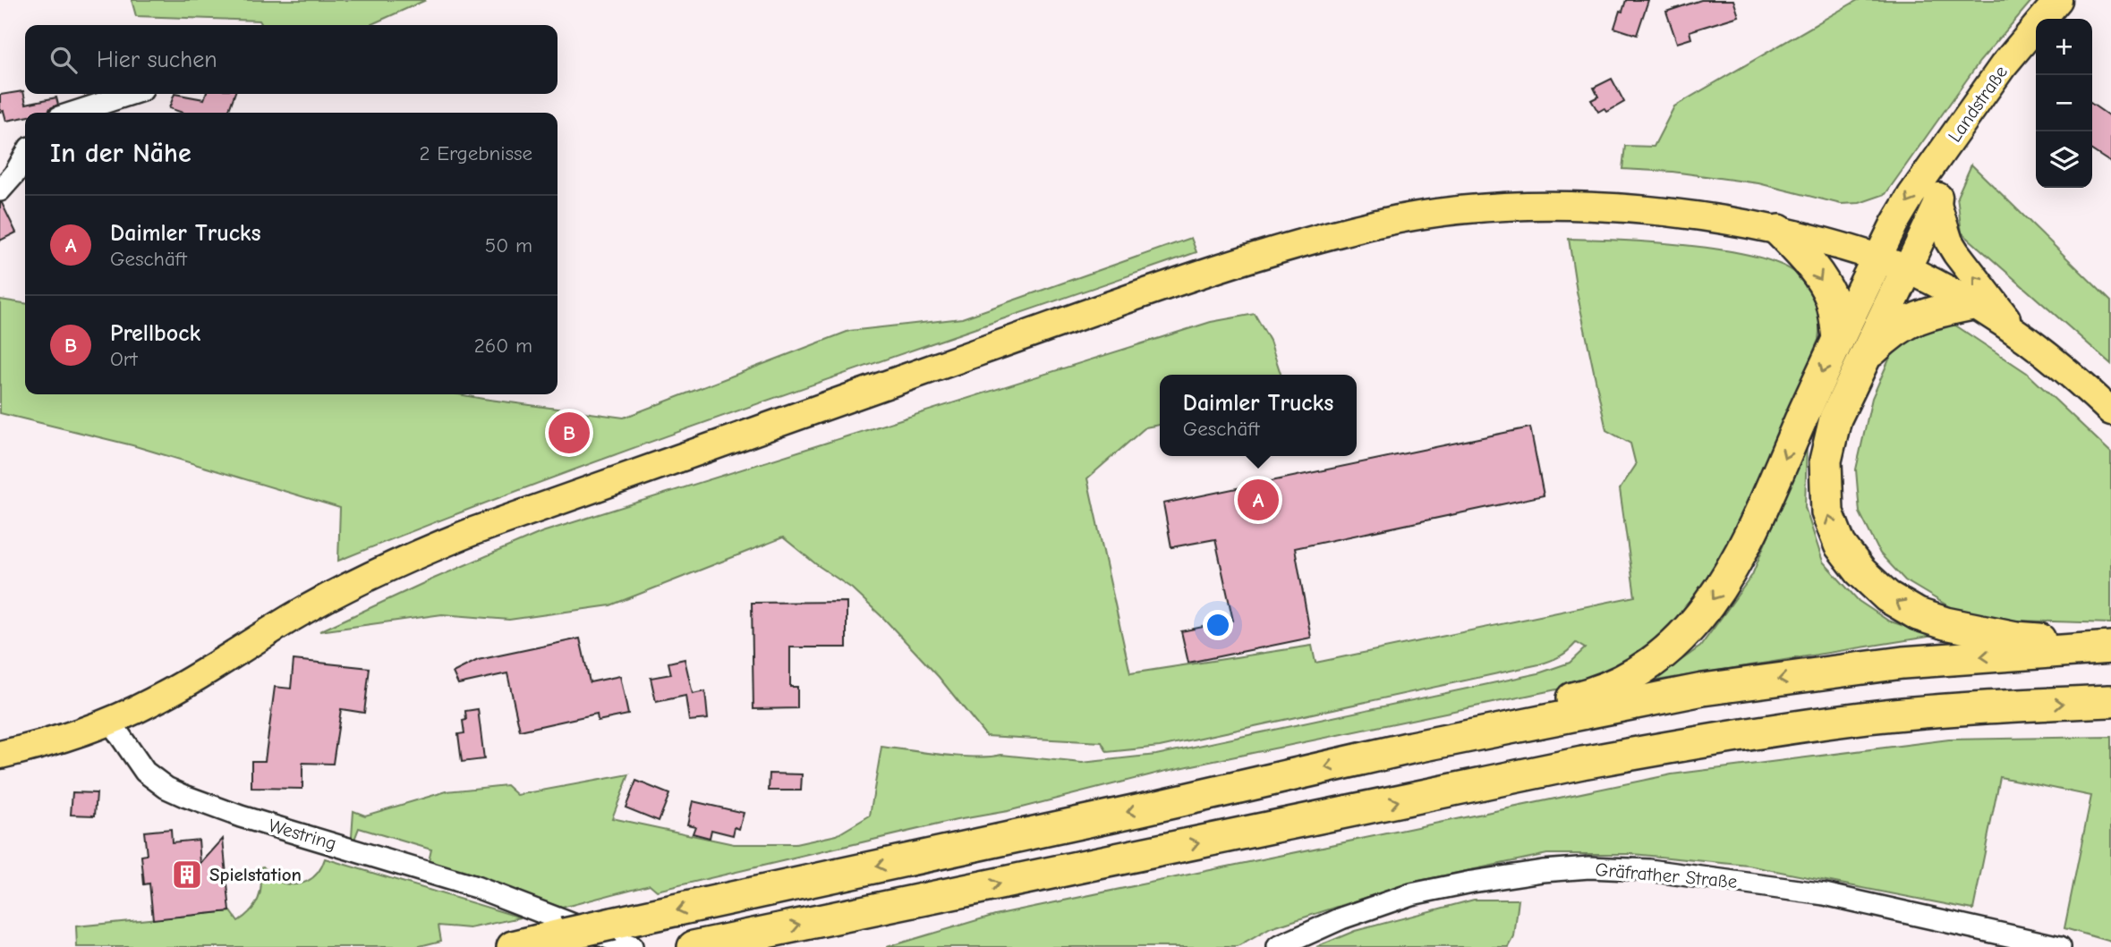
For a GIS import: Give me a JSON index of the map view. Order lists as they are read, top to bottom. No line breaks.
{"streets":{"main road":["Landstraße"],"street":["Westring","Gräfrather Straße"]},"places":{"building":["Spielstation"]},"page":{"map_buttons":["+","−"],"search":"Hier suchen","heading":["In der Nähe","2 Ergebnisse"],"list":[{"mark":"A","name":"Daimler Trucks","note":"Geschäft","value":"50 m"},{"mark":"B","name":"Prellbock","note":"Ort","value":"260 m"}],"popup":["Daimler Trucks","Geschäft"],"pins":["B","A"]}}
